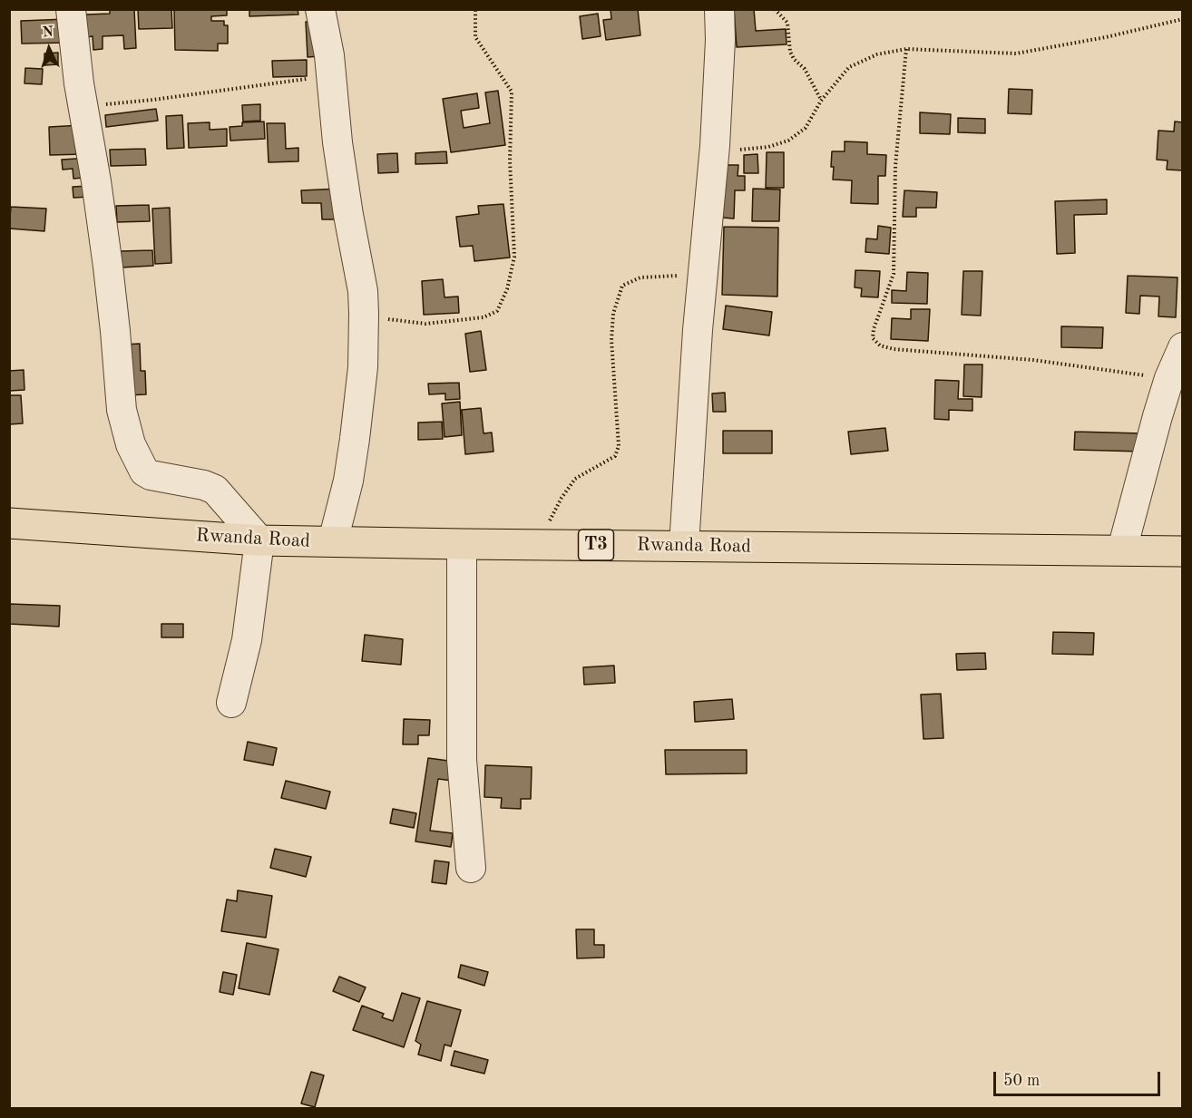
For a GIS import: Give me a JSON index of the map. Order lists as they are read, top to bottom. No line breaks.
{"streets":{"highway":["Rwanda Road","T3"]},"scale_bar":"50 m","north":"top"}
